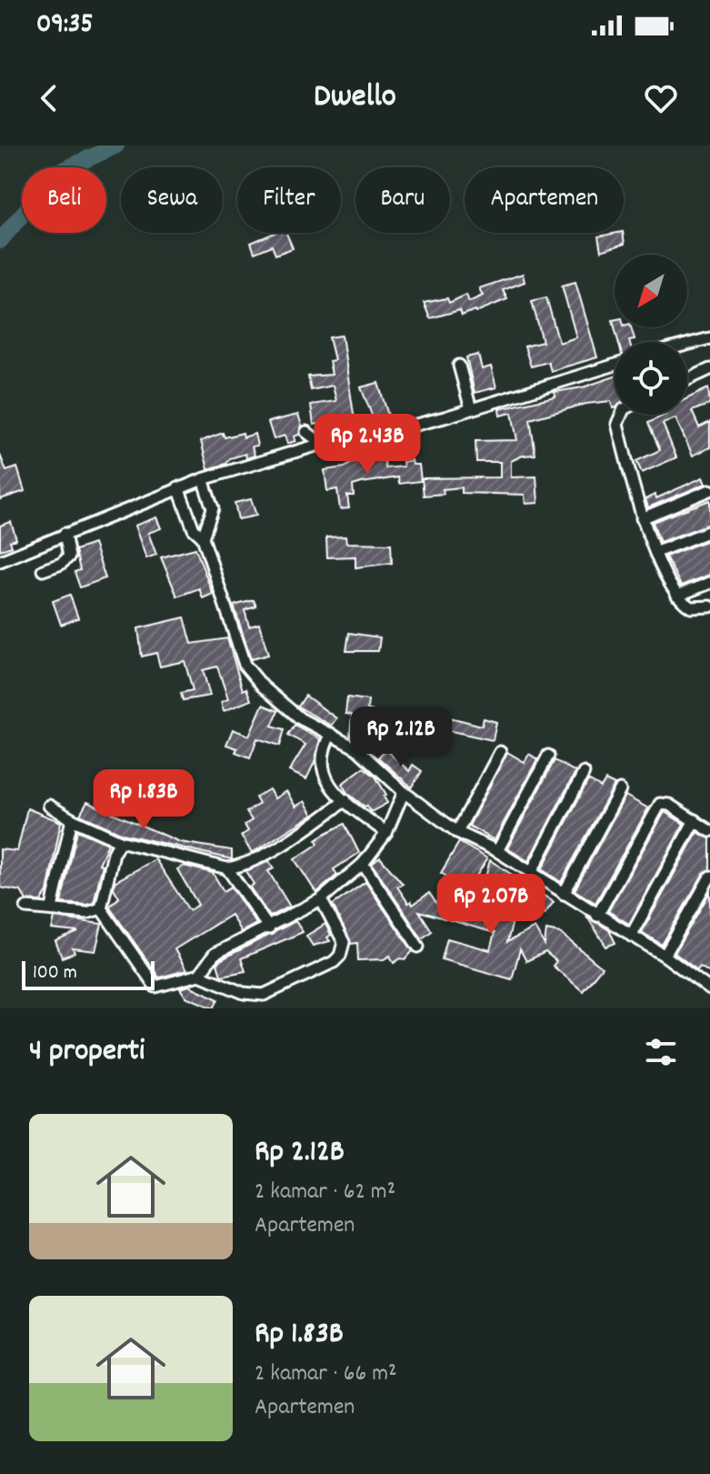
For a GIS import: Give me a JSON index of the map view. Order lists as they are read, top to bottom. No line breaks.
{"scale_bar":"100 m","north":"bottom left","page":{"status":"09:35","header":"Dwello","chip":["Beli","Sewa","Filter","Baru","Apartemen"],"price":["Rp 2.43B","Rp 2.12B","Rp 1.83B","Rp 2.07B"],"scale":"100 m","heading":"4 properti","list":[{"name":"Rp 2.12B","note":"2 kamar · 62 m² · Apartemen"},{"name":"Rp 1.83B","note":"2 kamar · 66 m² · Apartemen"}]}}
